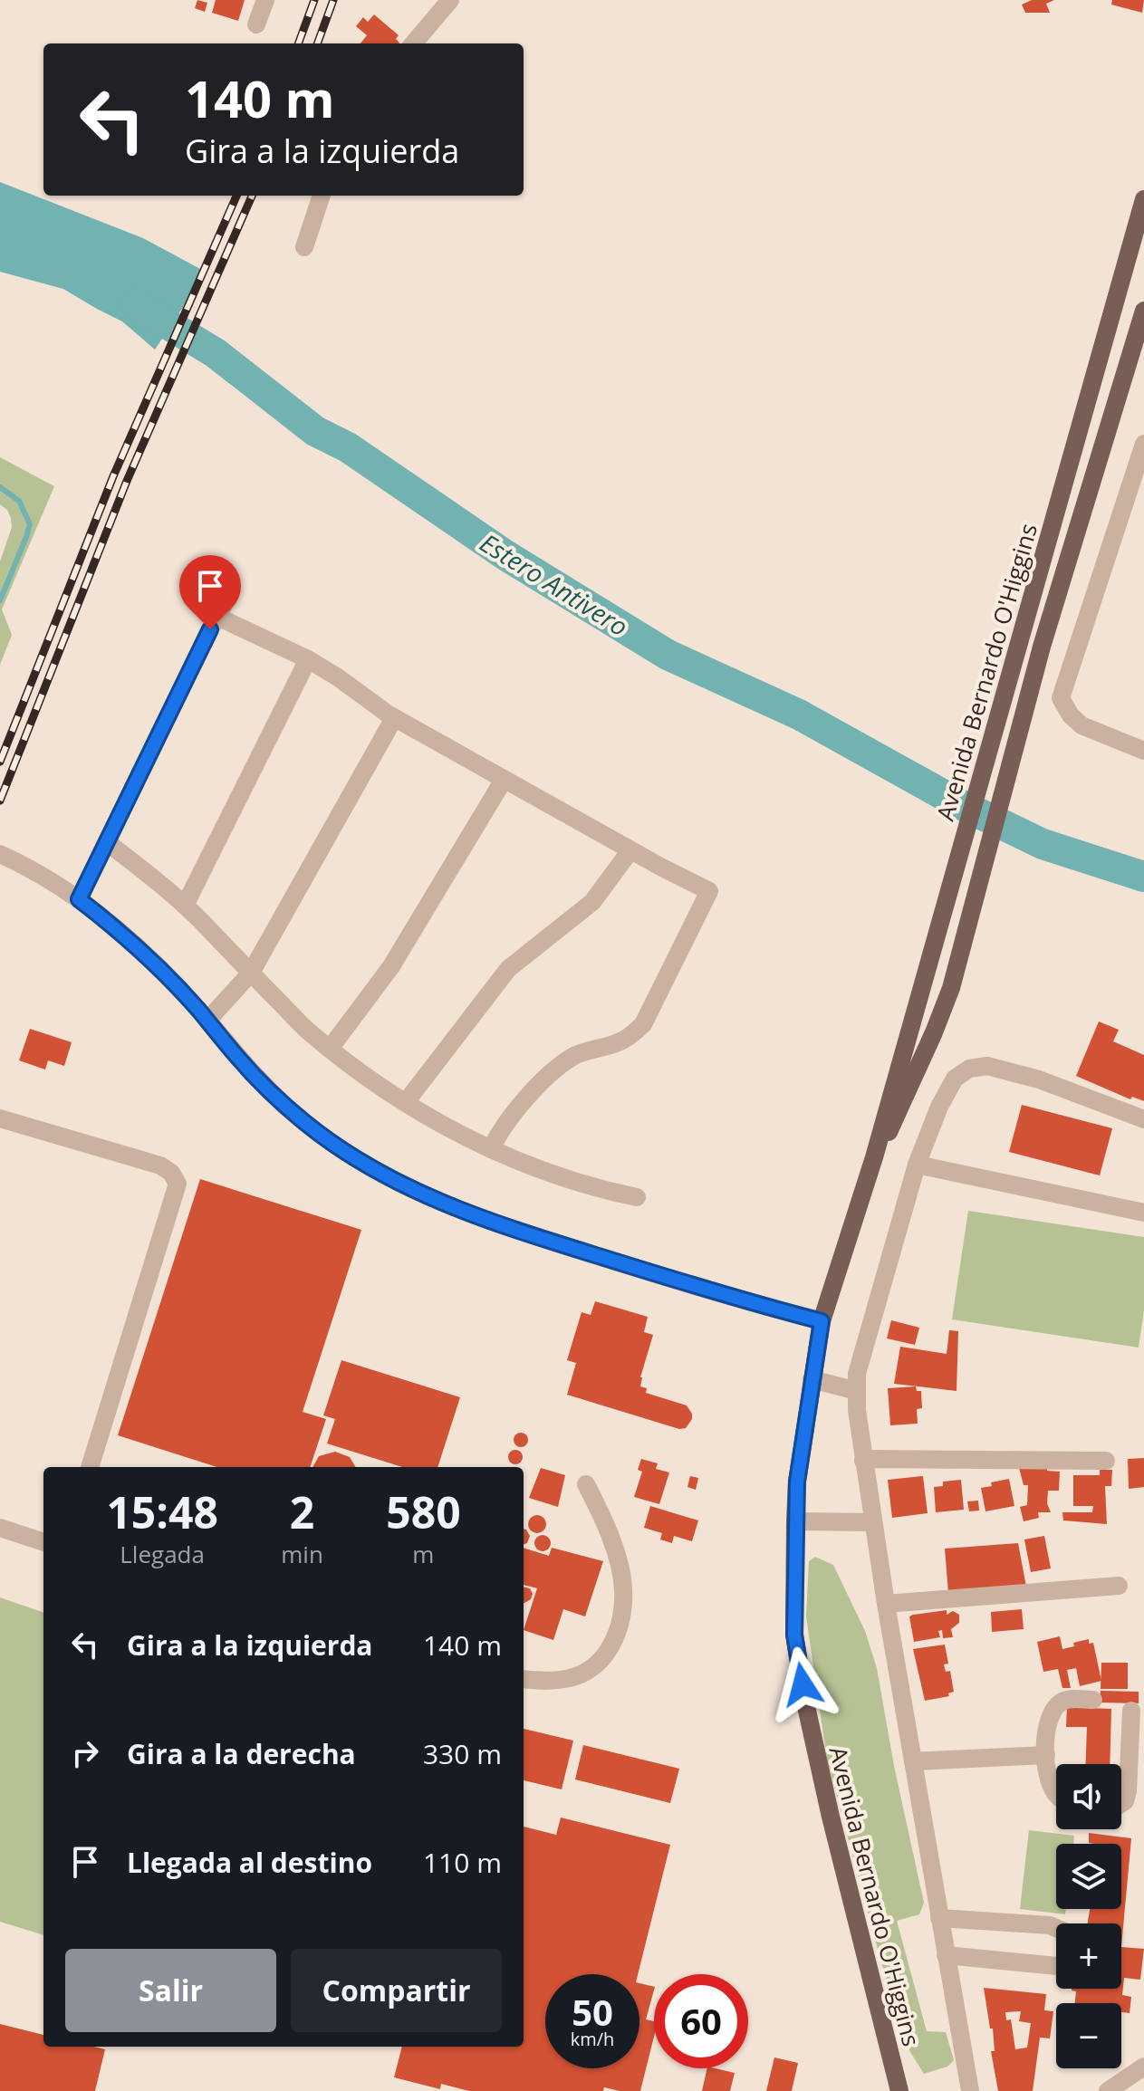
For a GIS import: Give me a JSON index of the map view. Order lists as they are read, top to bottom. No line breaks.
{"streets":{"main road":["Avenida Bernardo O'Higgins"]},"water":["Estero Antivero"],"page":{"turn":["140 m","Gira a la izquierda"],"eta":["15:48","Llegada","2","min","580","m"],"list":[{"name":"Gira a la izquierda","value":"140 m"},{"name":"Gira a la derecha","value":"330 m"},{"name":"Llegada al destino","value":"110 m"}],"map_buttons":["+","−"],"buttons":["Salir","Compartir"],"speed":"50 km/h","limit":"60"}}
